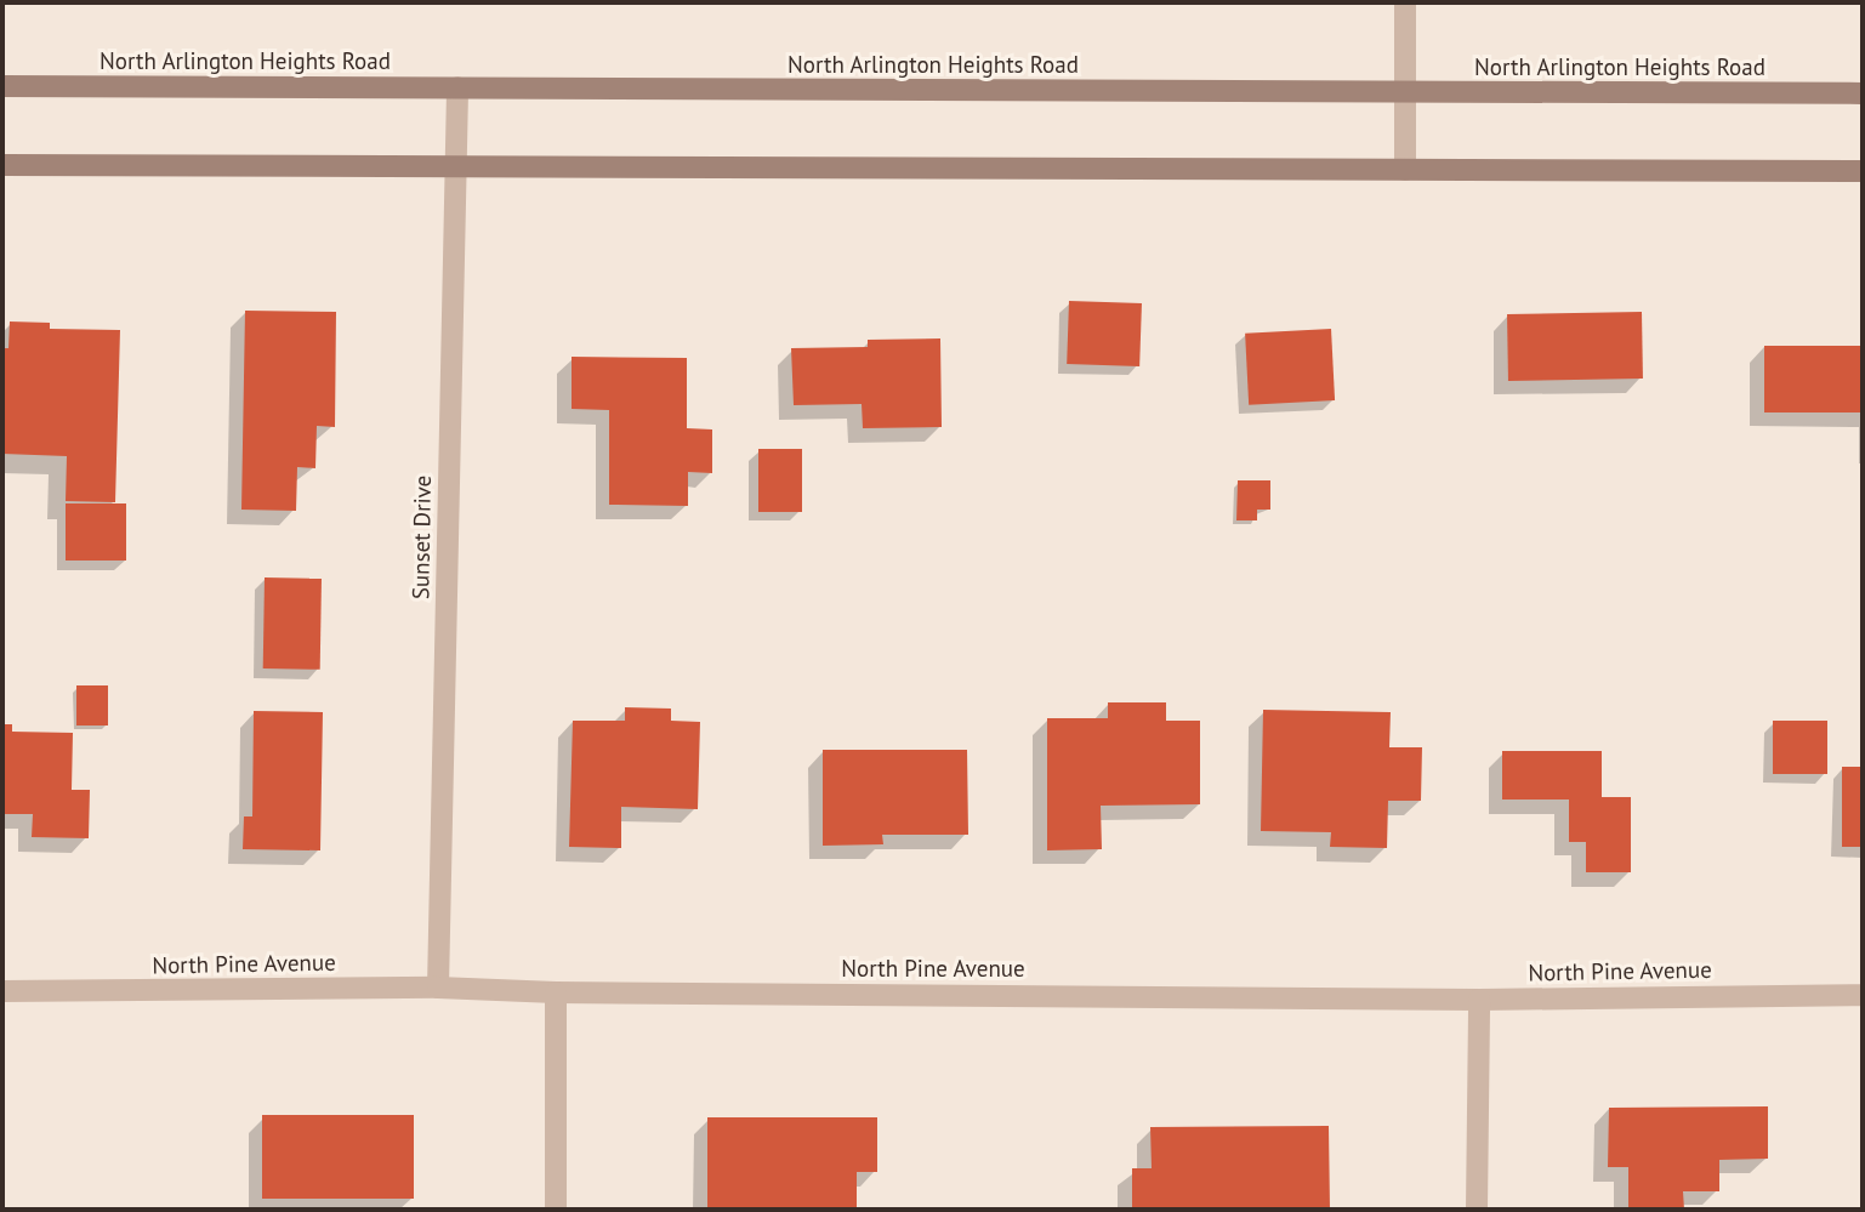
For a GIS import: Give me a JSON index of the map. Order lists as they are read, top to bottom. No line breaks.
{"streets":{"main road":["North Arlington Heights Road"],"street":["Sunset Drive","North Pine Avenue"]},"crossings":[["North Arlington Heights Road","Sunset Drive"],["Sunset Drive","North Pine Avenue"]]}
